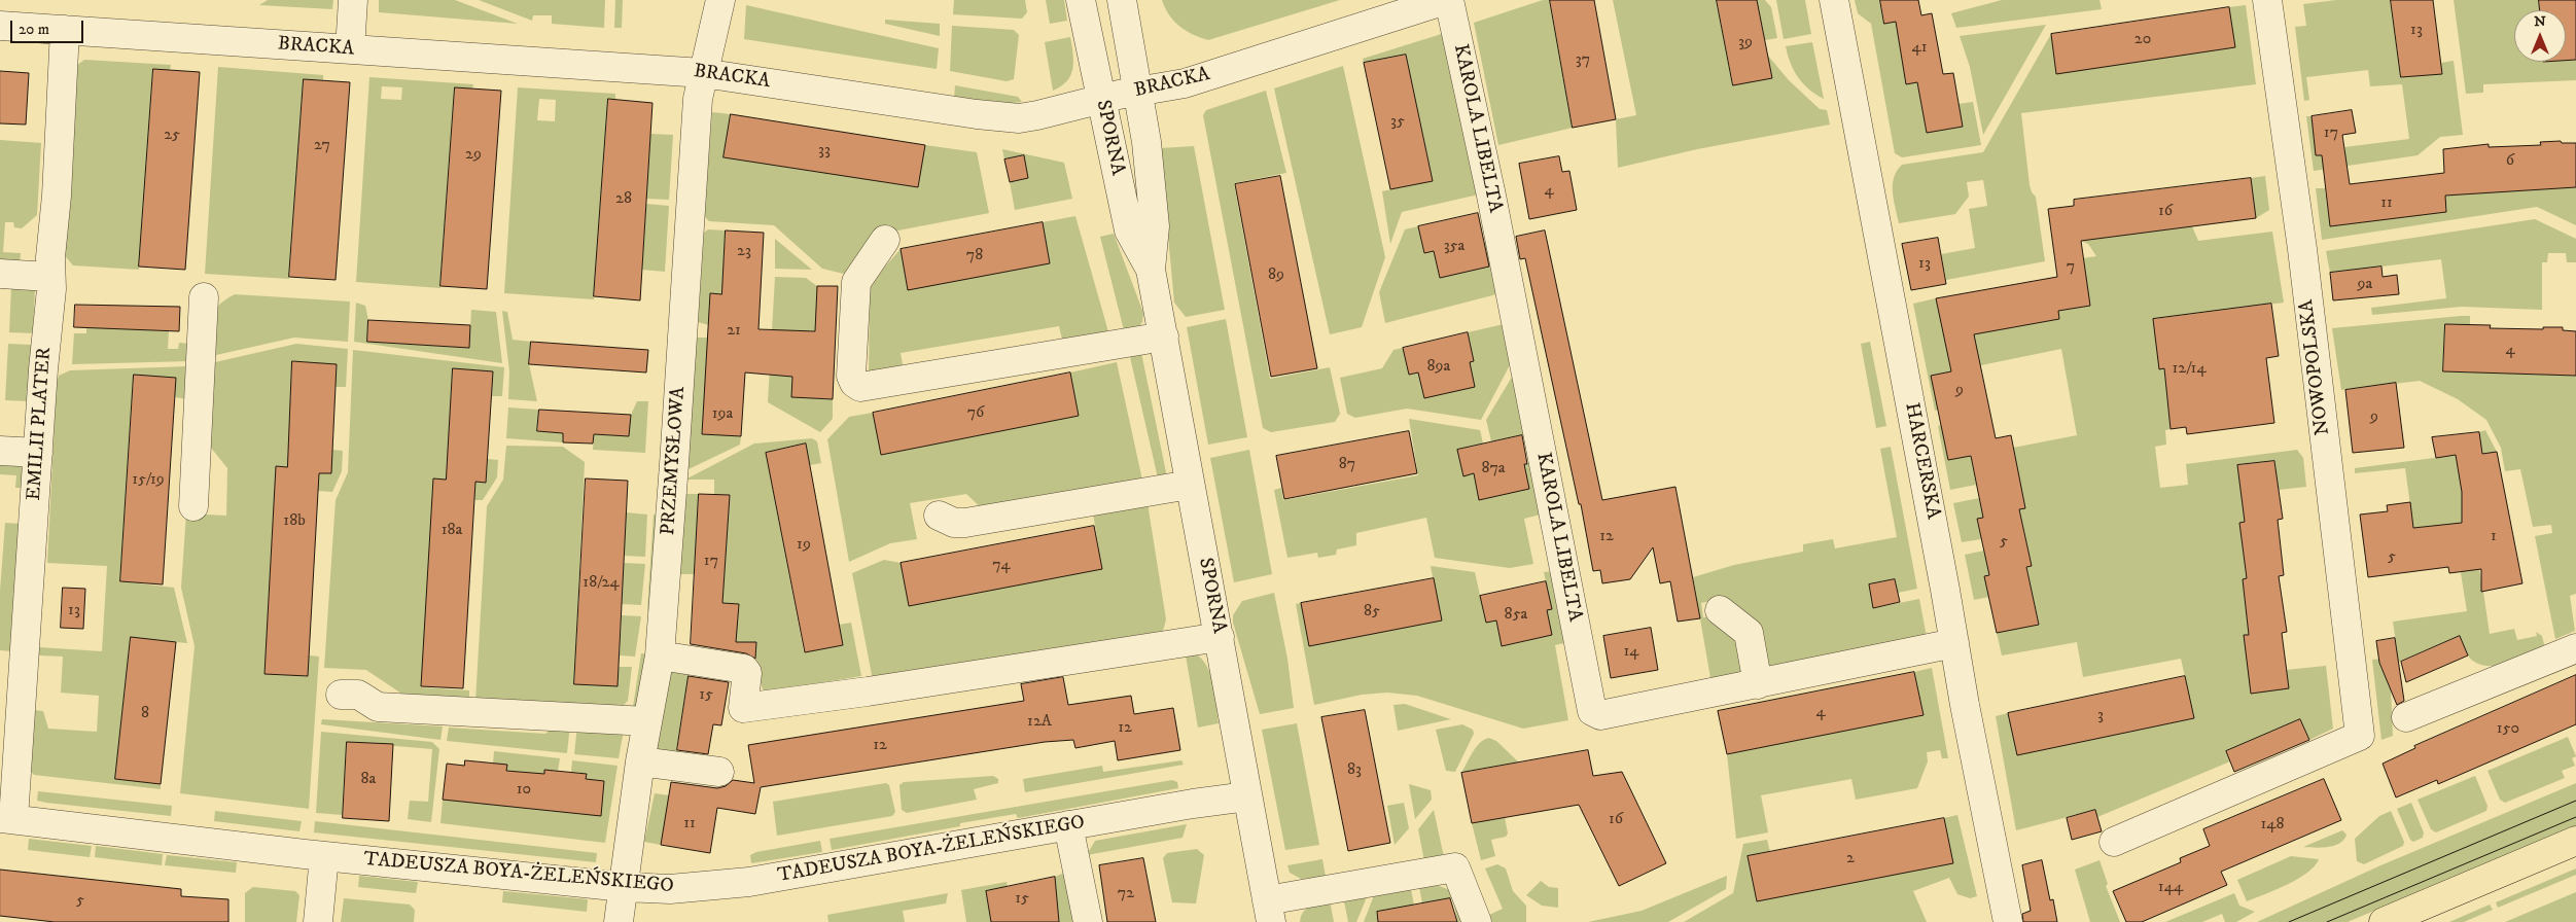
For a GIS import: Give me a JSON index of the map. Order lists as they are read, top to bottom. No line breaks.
{"streets":{"street":["BRACKA","KAROLA LIBELTA","SPORNA","NOWOPOLSKA","EMILII PLATER","PRZEMYSŁOWA","HARCERSKA","TADEUSZA BOYA-ŻELEŃSKIEGO"]},"crossings":[["BRACKA","KAROLA LIBELTA"],["BRACKA","SPORNA"],["BRACKA","EMILII PLATER"],["BRACKA","PRZEMYSŁOWA"],["KAROLA LIBELTA","HARCERSKA"],["SPORNA","TADEUSZA BOYA-ŻELEŃSKIEGO"],["EMILII PLATER","TADEUSZA BOYA-ŻELEŃSKIEGO"],["PRZEMYSŁOWA","TADEUSZA BOYA-ŻELEŃSKIEGO"]],"house_numbers":["13","20","39","41","37","35","17","25","27","33","29","6","4","28","11","16","35a","23","78","13","7","89","9a","21","4","89a","12/14","9","76","19a","9","87","87a","15/19","18b","18a","12","1","5","19","5","17","74","18/24","13","85","85a","14","15","4","8","3","12A","12","150","12","83","8a","10","16","11","148","2","144","72","15","5"],"scale_bar":"20 m","north":"top"}
